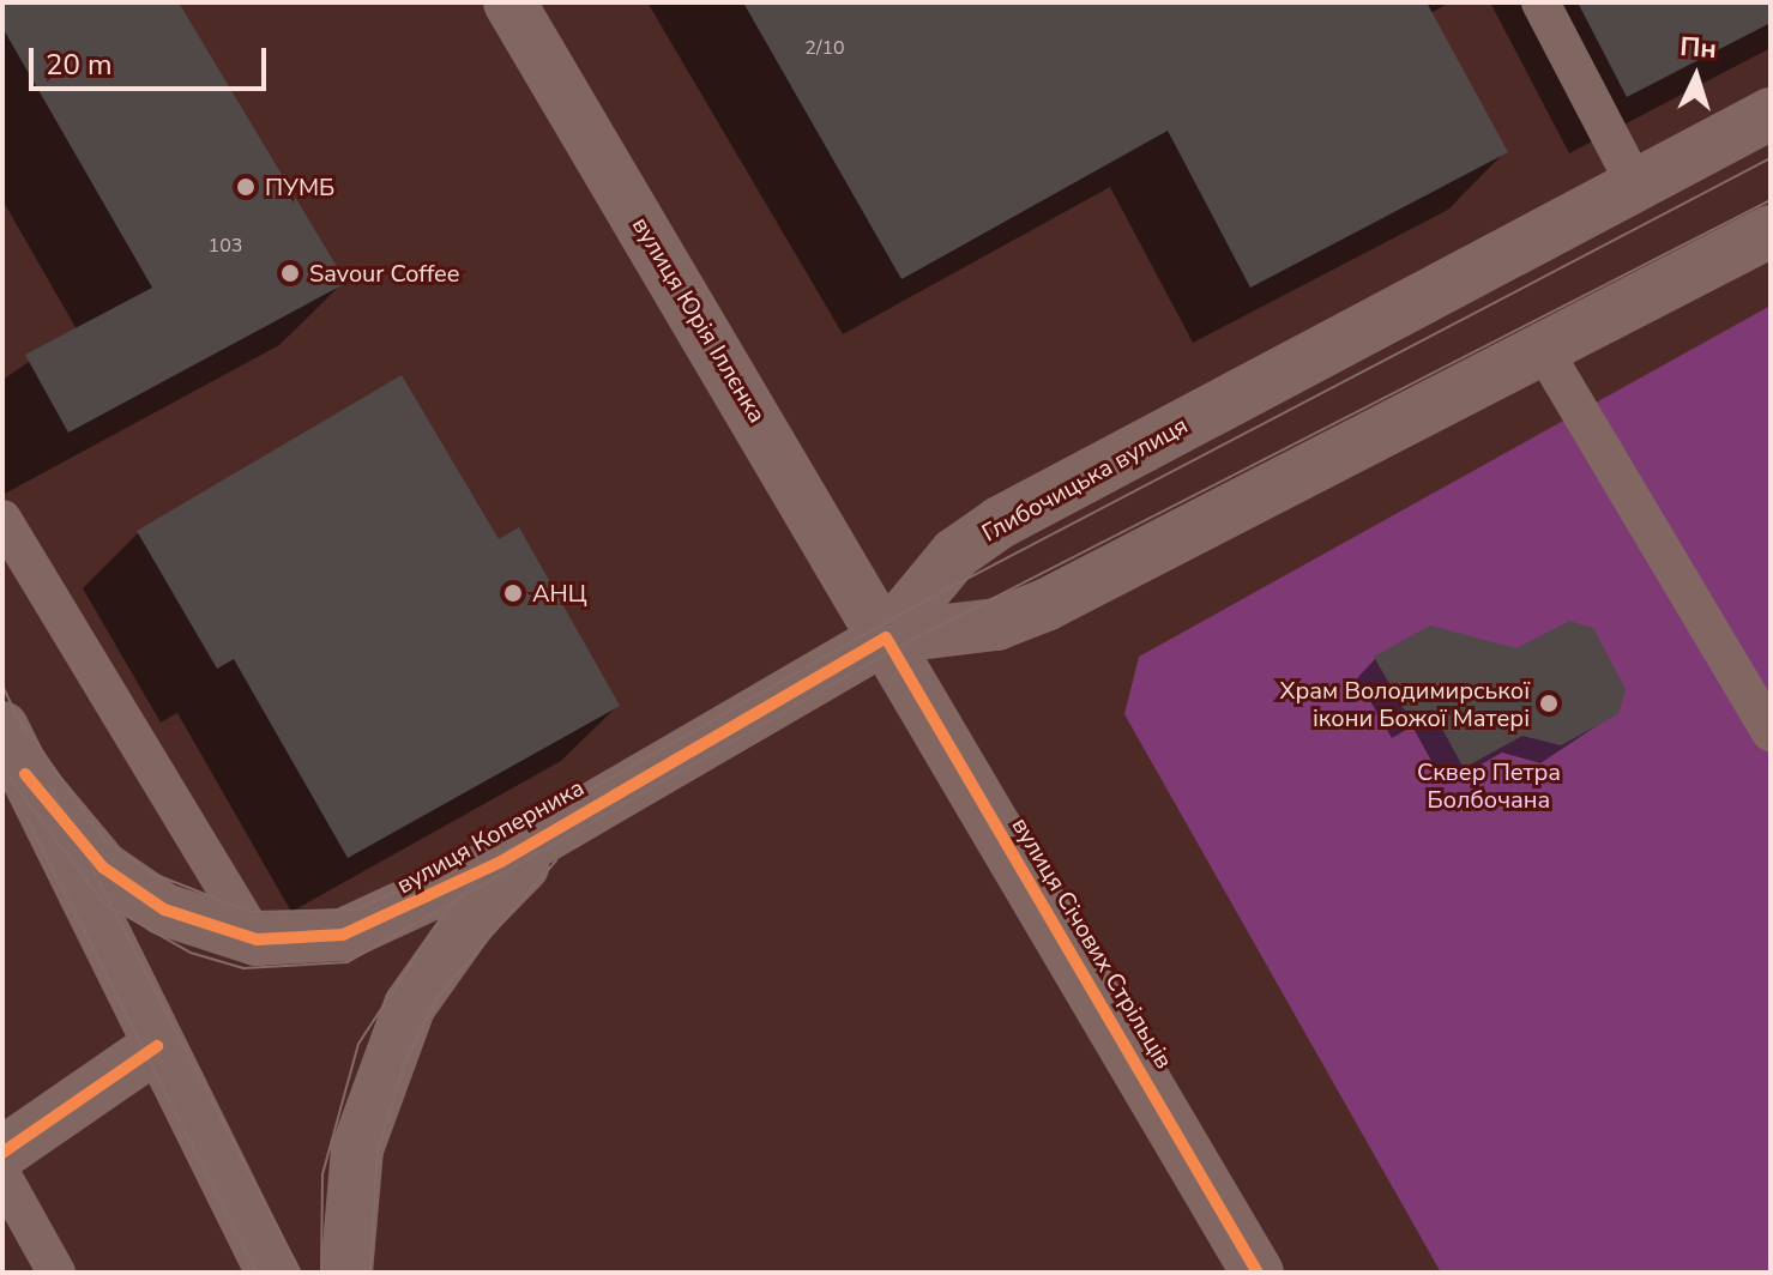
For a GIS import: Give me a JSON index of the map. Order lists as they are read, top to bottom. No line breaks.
{"streets":{"main road":["вулиця Юрія Іллєнка","Глибочицька вулиця","вулиця Коперника","вулиця Січових Стрільців"]},"crossings":[["вулиця Юрія Іллєнка","Глибочицька вулиця"],["вулиця Юрія Іллєнка","вулиця Коперника"],["вулиця Юрія Іллєнка","вулиця Січових Стрільців"],["Глибочицька вулиця","вулиця Коперника"],["Глибочицька вулиця","вулиця Січових Стрільців"],["вулиця Коперника","вулиця Січових Стрільців"]],"parks":["Сквер Петра Болбочана"],"places":["ПУМБ","Savour Coffee","АНЦ","Храм Володимирської ікони Божої Матері"],"house_numbers":["2/10","103"],"scale_bar":"20 m","north":"top"}
